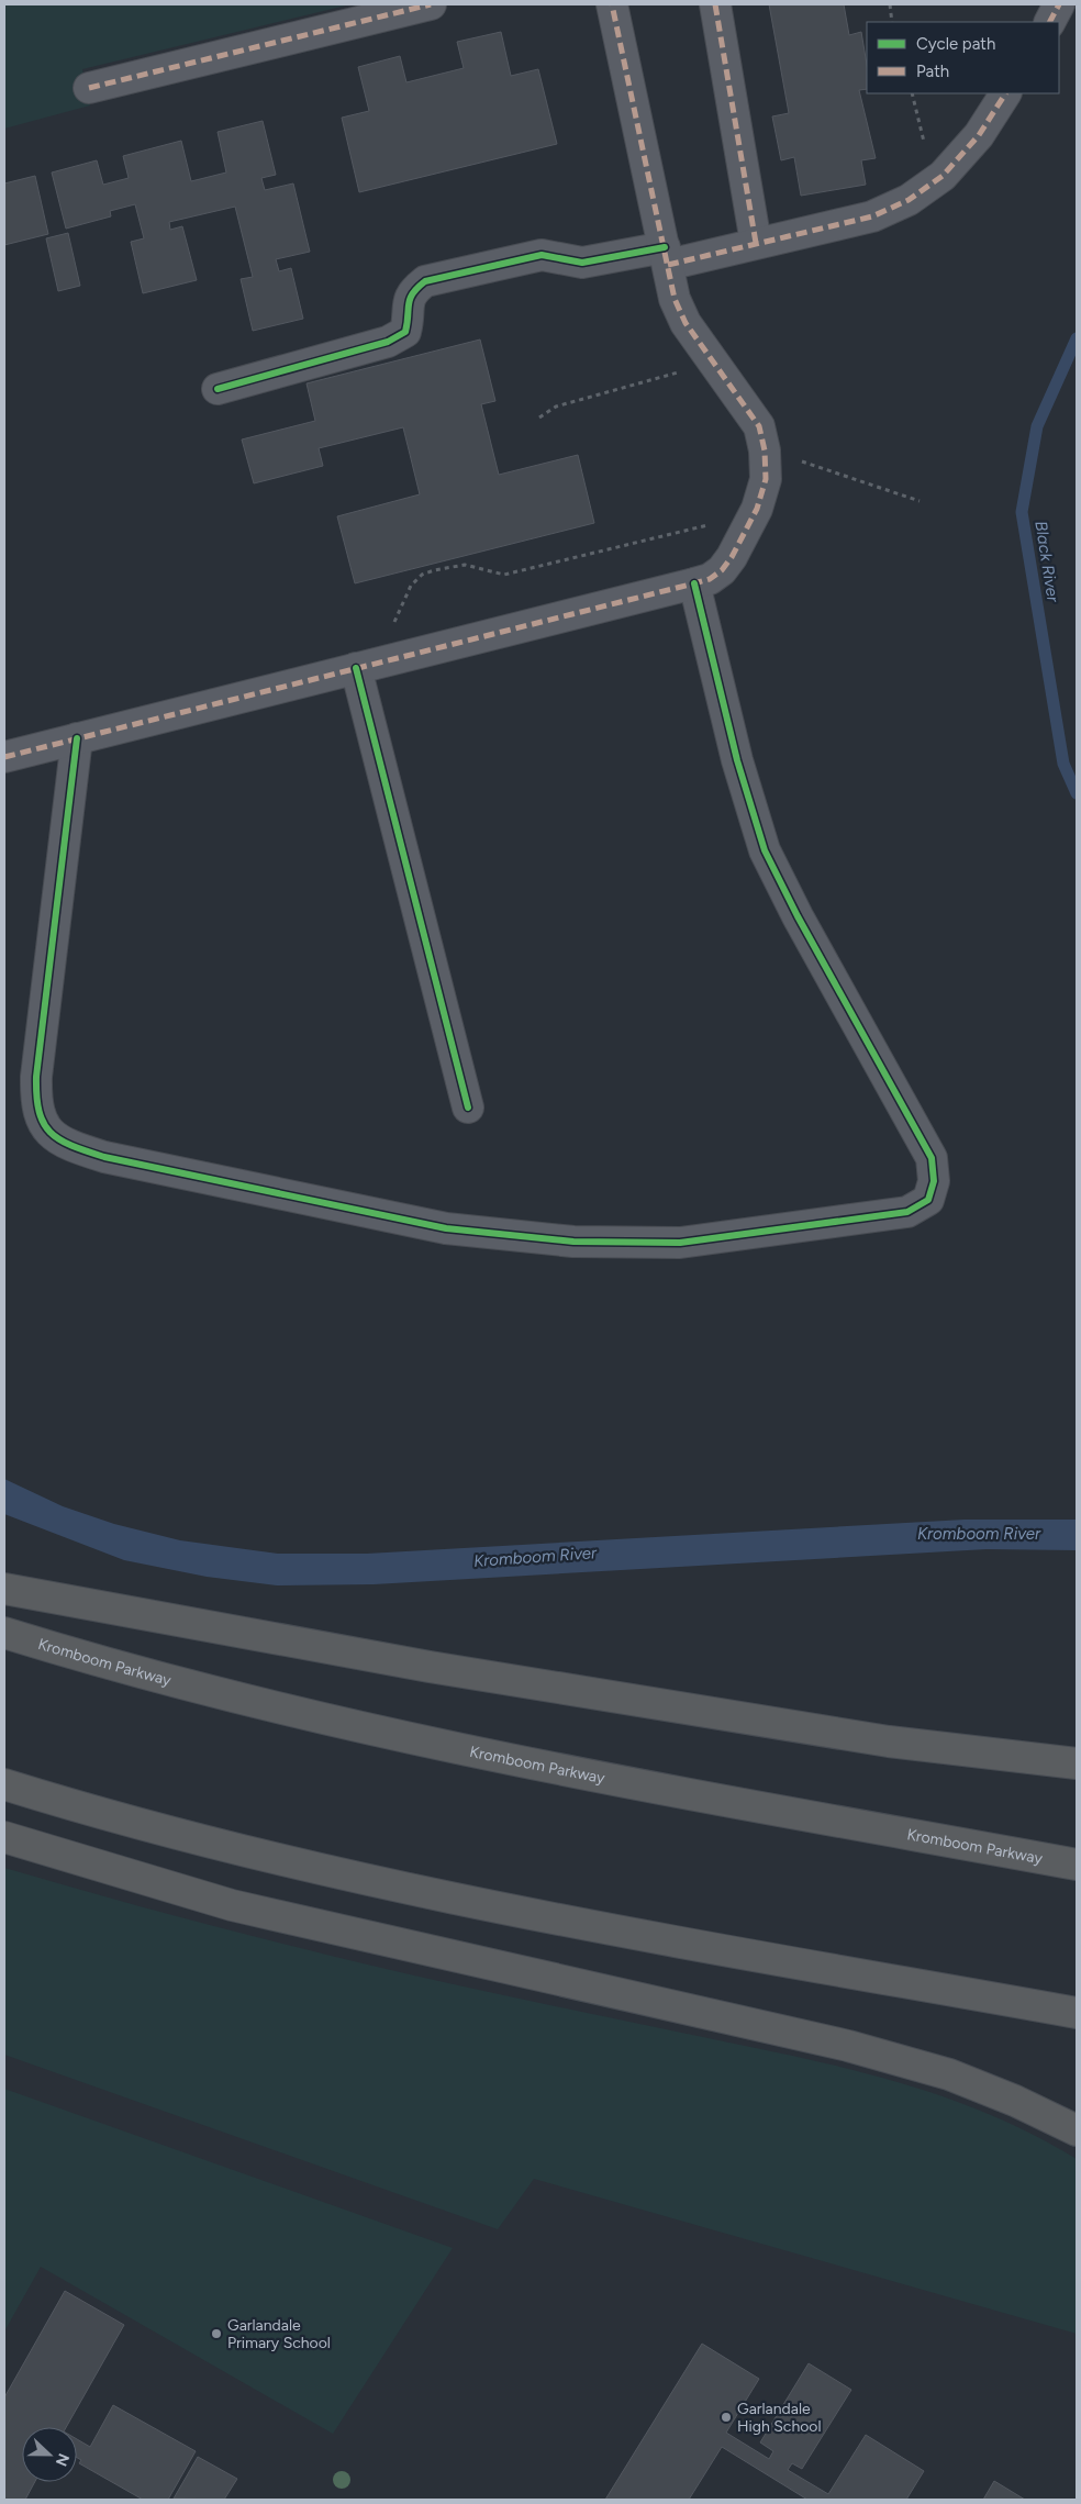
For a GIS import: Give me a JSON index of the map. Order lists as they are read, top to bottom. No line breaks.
{"streets":{"highway":["Kromboom Parkway"]},"water":["Black River","Kromboom River"],"places":["Garlandale Primary School","Garlandale High School"],"legend":["Cycle path","Path"],"north":"right"}
